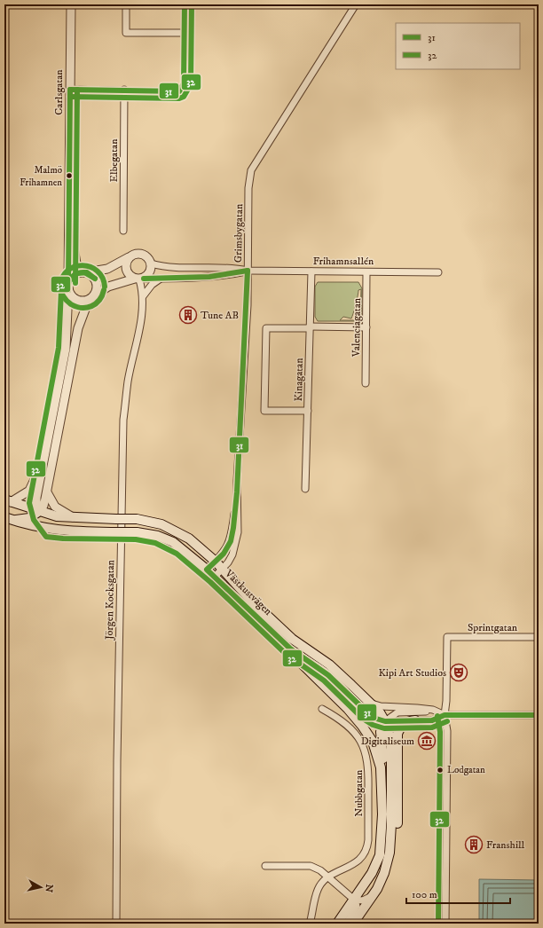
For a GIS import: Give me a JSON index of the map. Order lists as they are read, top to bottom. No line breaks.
{"streets":{"main road":["Carlsgatan","Västkustvägen"],"street":["Elbegatan","Grimsbygatan","Frihamnsallén","Valenciagatan","Kinagatan","Jörgen Kocksgatan","Sprintgatan","Nubbgatan"]},"crossings":[["Carlsgatan","Frihamnsallén"],["Carlsgatan","Västkustvägen"],["Grimsbygatan","Frihamnsallén"],["Grimsbygatan","Västkustvägen"],["Frihamnsallén","Valenciagatan"],["Frihamnsallén","Kinagatan"],["Frihamnsallén","Jörgen Kocksgatan"]],"places":{"other":["Malmö Frihamnen","Lodgatan"],"building":["Tune AB","Franshill"],"theatre":["Kipi Art Studios"],"museum":["Digitaliseum"]},"lines":["transit line 31","transit line 32"],"legend":["31","32"],"scale_bar":"100 m","north":"right"}
